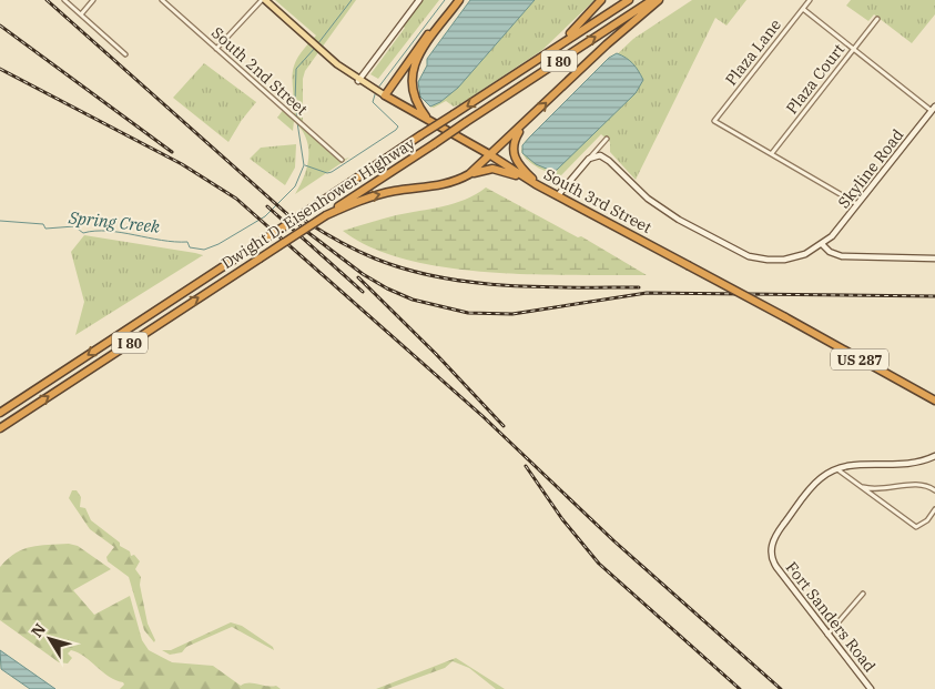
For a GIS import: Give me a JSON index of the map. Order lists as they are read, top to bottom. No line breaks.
{"streets":{"highway":["I 80","South 3rd Street","Dwight D. Eisenhower Highway","US 287"],"street":["Plaza Lane","South 2nd Street","Plaza Court","Skyline Road","Fort Sanders Road"]},"crossings":[["Plaza Lane","Plaza Court"]],"water":["Spring Creek"],"north":"top left"}
